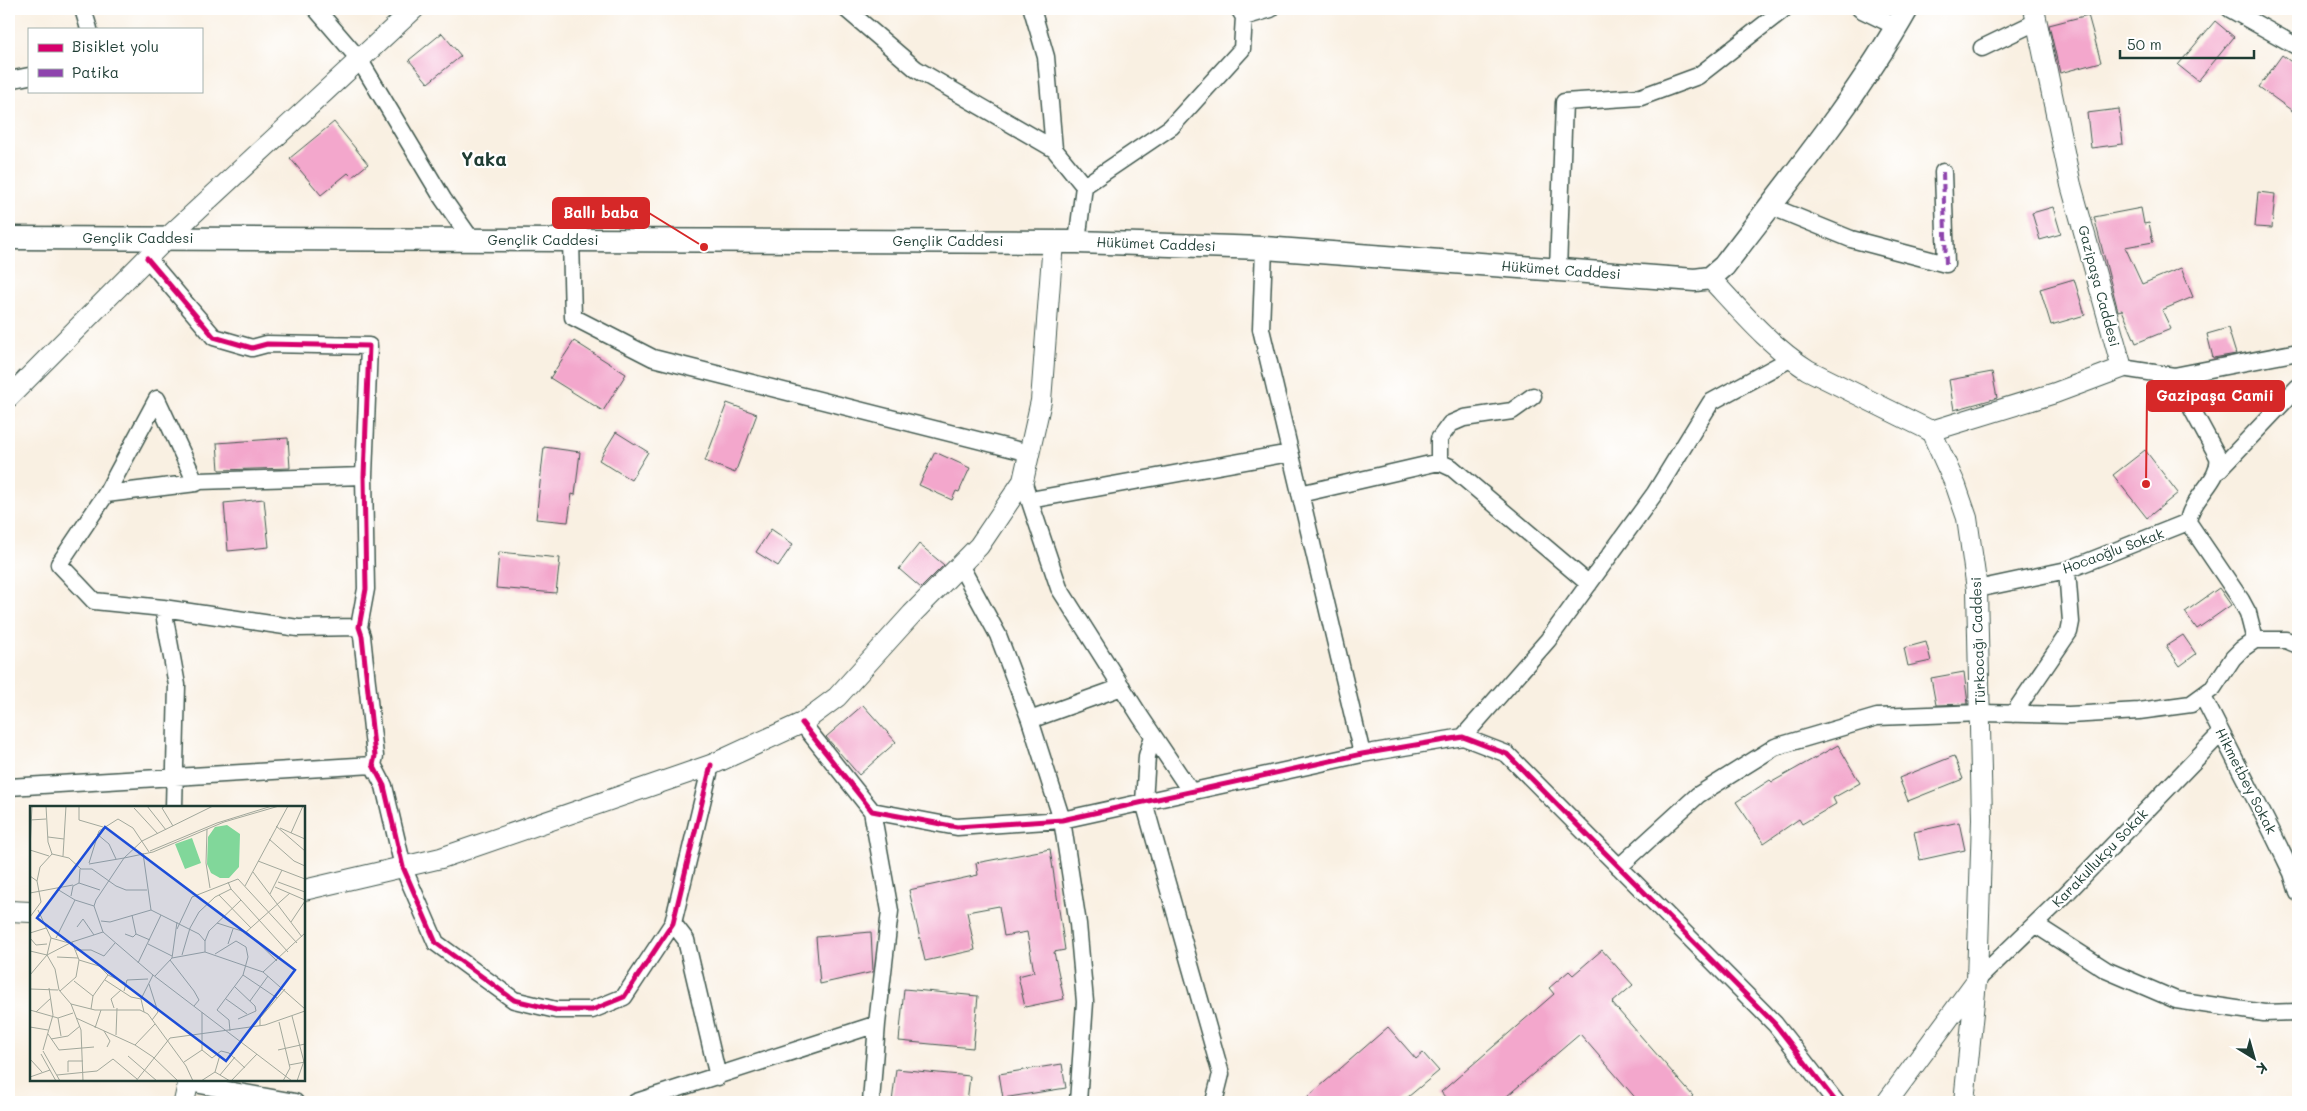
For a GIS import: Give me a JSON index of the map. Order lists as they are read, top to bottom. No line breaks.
{"streets":{"main road":["Gençlik Caddesi","Hükümet Caddesi"],"street":["Gazipaşa Caddesi","Hocaoğlu Sokak","Türkocağı Caddesi","Hikmetbey Sokak","Karakullukçu Sokak"]},"crossings":[["Gençlik Caddesi","Hükümet Caddesi"],["Hocaoğlu Sokak","Türkocağı Caddesi"],["Türkocağı Caddesi","Karakullukçu Sokak"],["Hikmetbey Sokak","Karakullukçu Sokak"]],"districts":["Yaka"],"places":["Ballı baba","Gazipaşa Camii"],"legend":["Bisiklet yolu","Patika"],"scale_bar":"50 m","north":"bottom right"}
